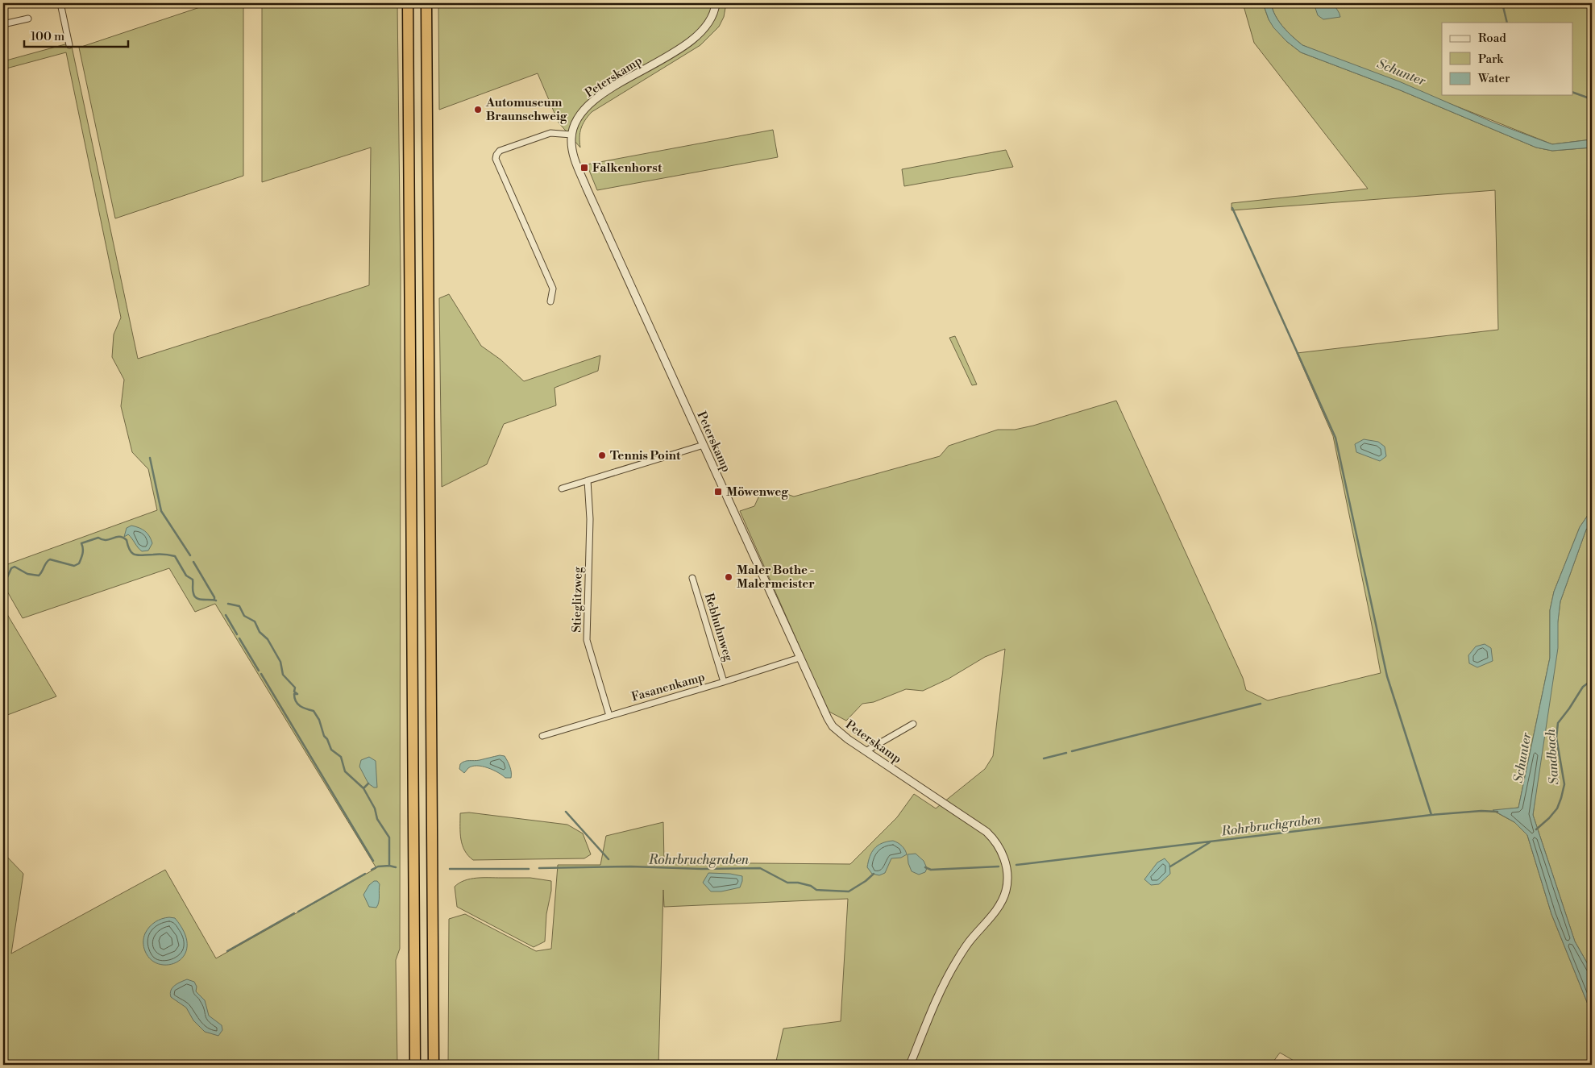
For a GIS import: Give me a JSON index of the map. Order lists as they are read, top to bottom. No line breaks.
{"streets":{"street":["Peterskamp","Stieglitzweg","Rebhuhnweg","Fasanenkamp"]},"crossings":[["Peterskamp","Fasanenkamp"],["Stieglitzweg","Fasanenkamp"],["Rebhuhnweg","Fasanenkamp"]],"water":["Schunter","Sandbach","Rohrbruchgraben"],"places":{"other":["Automuseum Braunschweig","Tennis Point","Maler Bothe - Malermeister"],"transit":["Falkenhorst","Möwenweg"]},"legend":["Road","Park","Water"],"scale_bar":"100 m"}
